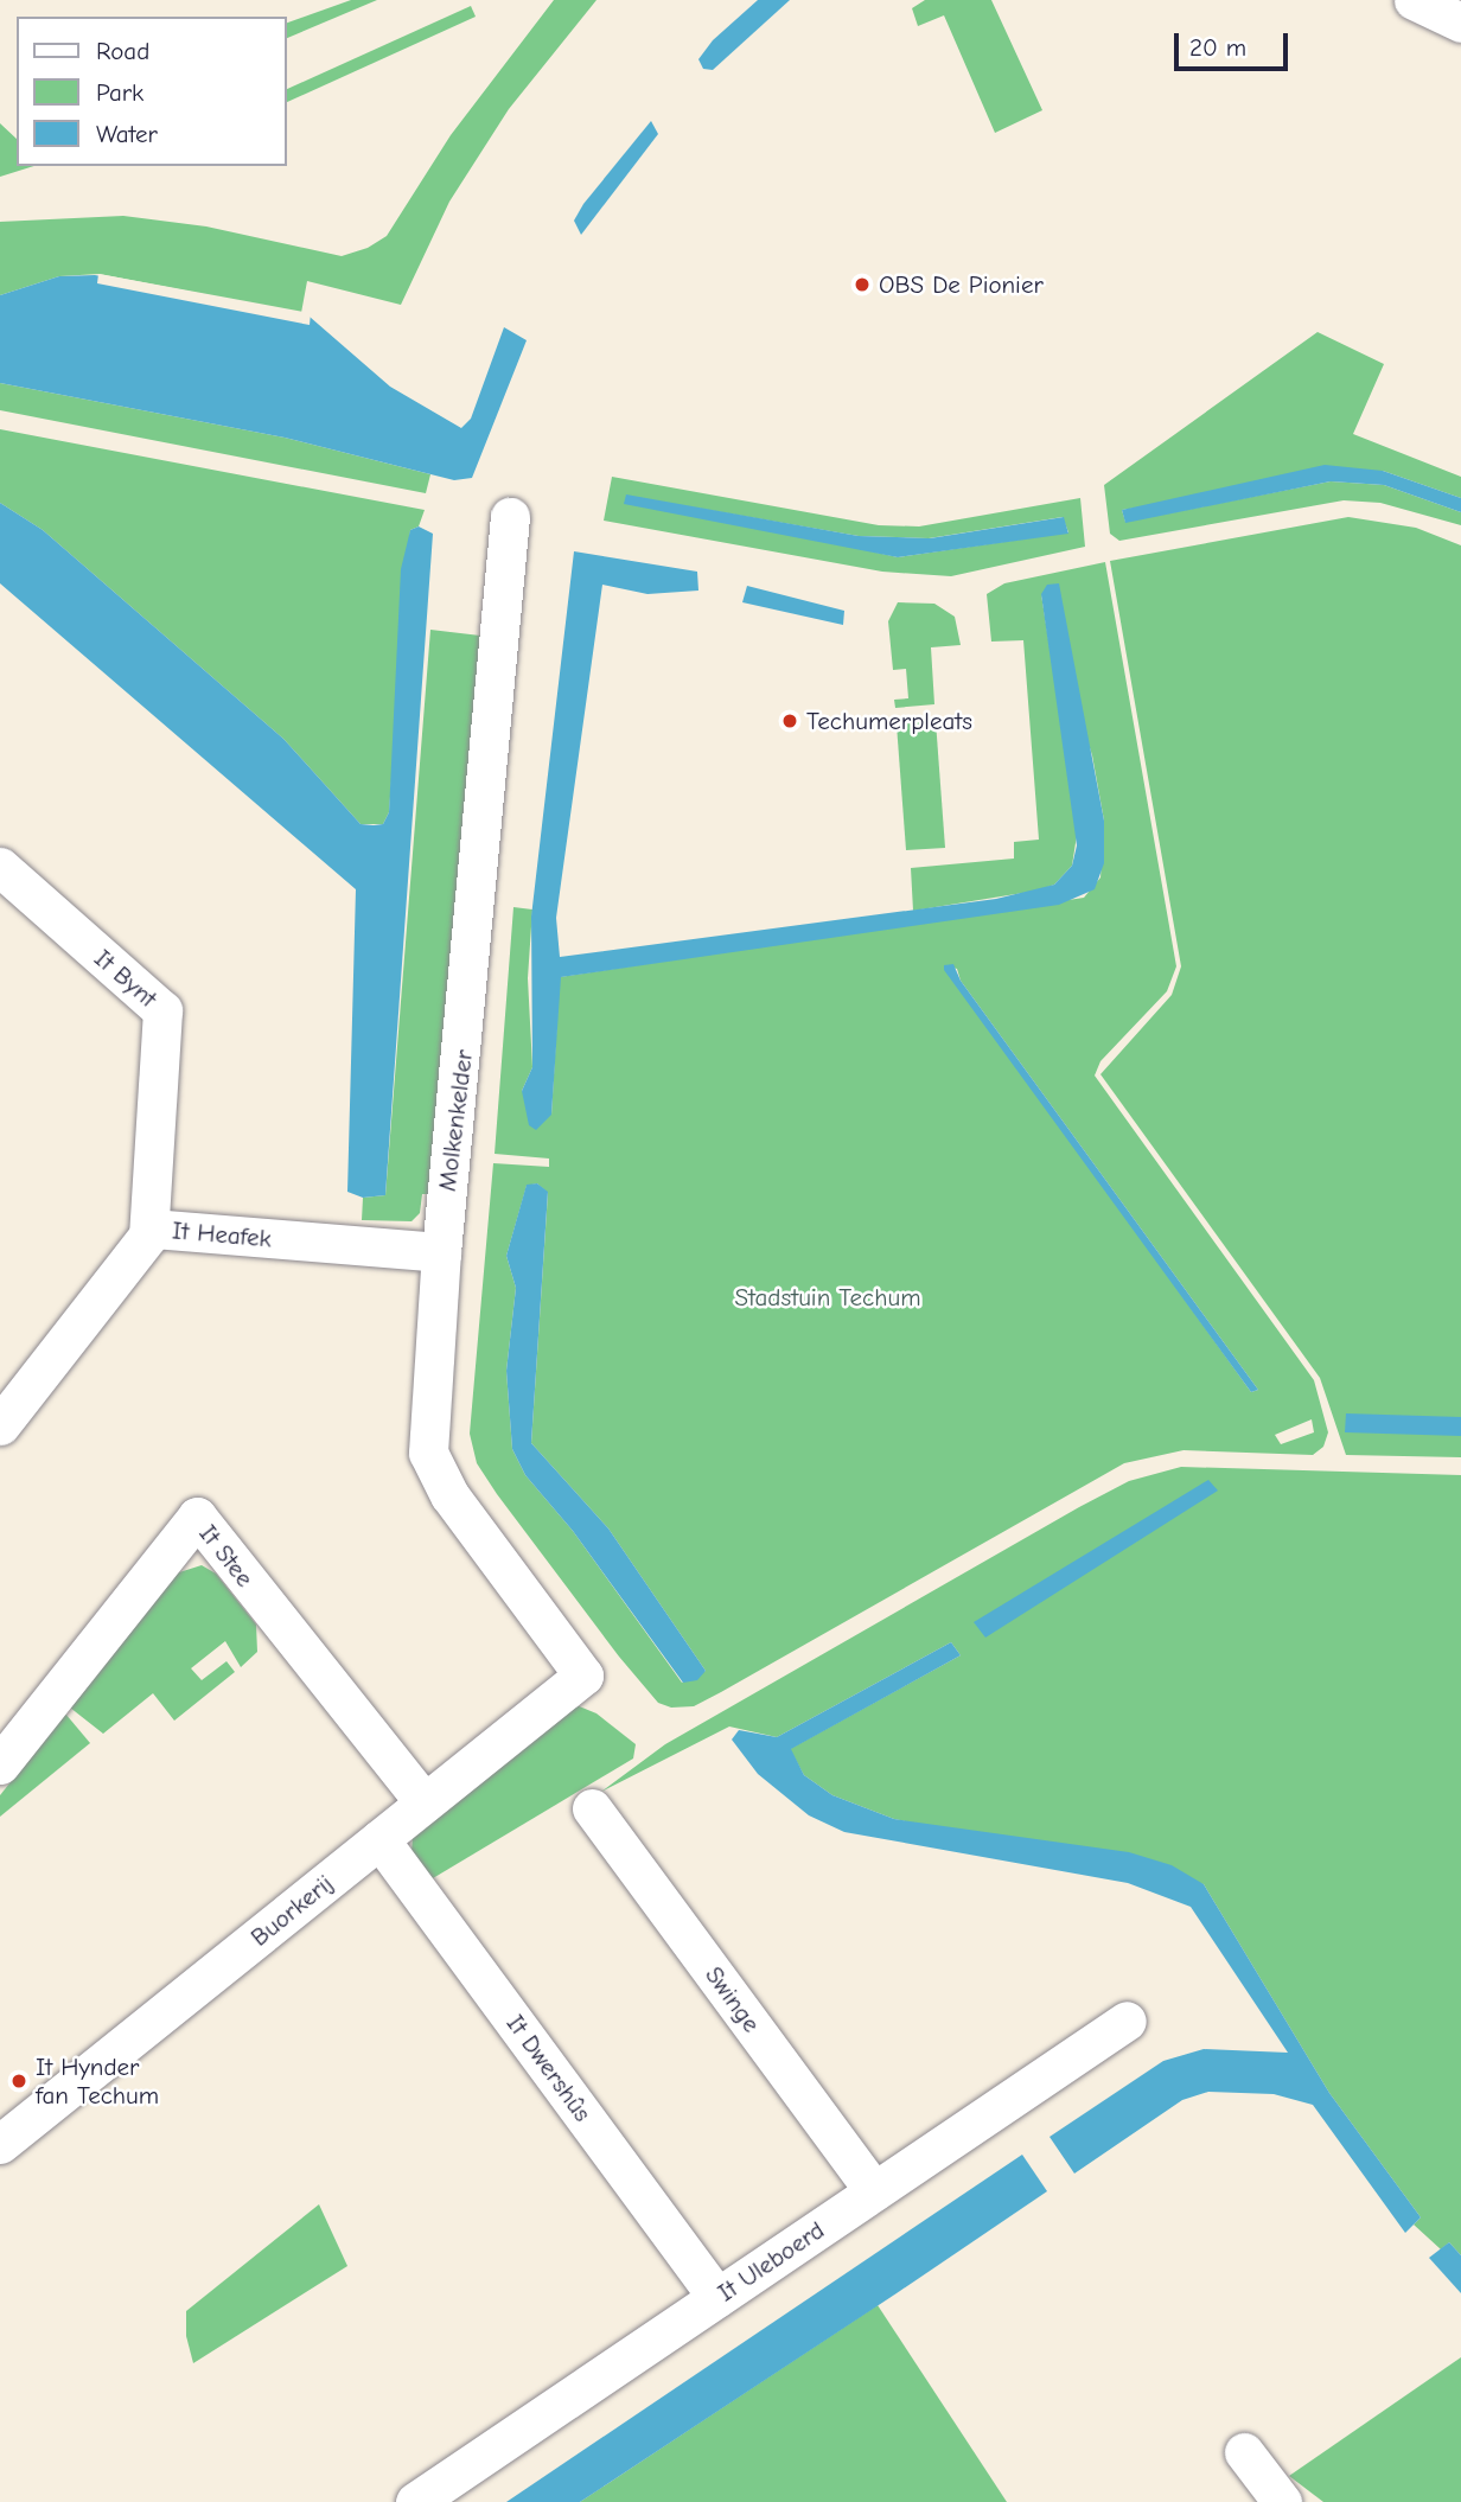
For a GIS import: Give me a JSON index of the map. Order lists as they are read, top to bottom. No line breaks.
{"streets":{"street":["It Bynt","Molkenkelder","It Heafek","It Stee","Buorkerij","Swinge","It Dwershûs","It Uleboerd"]},"crossings":[["It Bynt","It Heafek"],["Molkenkelder","It Heafek"],["Molkenkelder","Buorkerij"],["It Stee","Buorkerij"],["Buorkerij","It Dwershûs"],["Swinge","It Uleboerd"],["It Dwershûs","It Uleboerd"]],"parks":["Stadstuin Techum"],"places":["OBS De Pionier","Techumerpleats","It Hynder fan Techum"],"legend":["Road","Park","Water"],"scale_bar":"20 m"}
